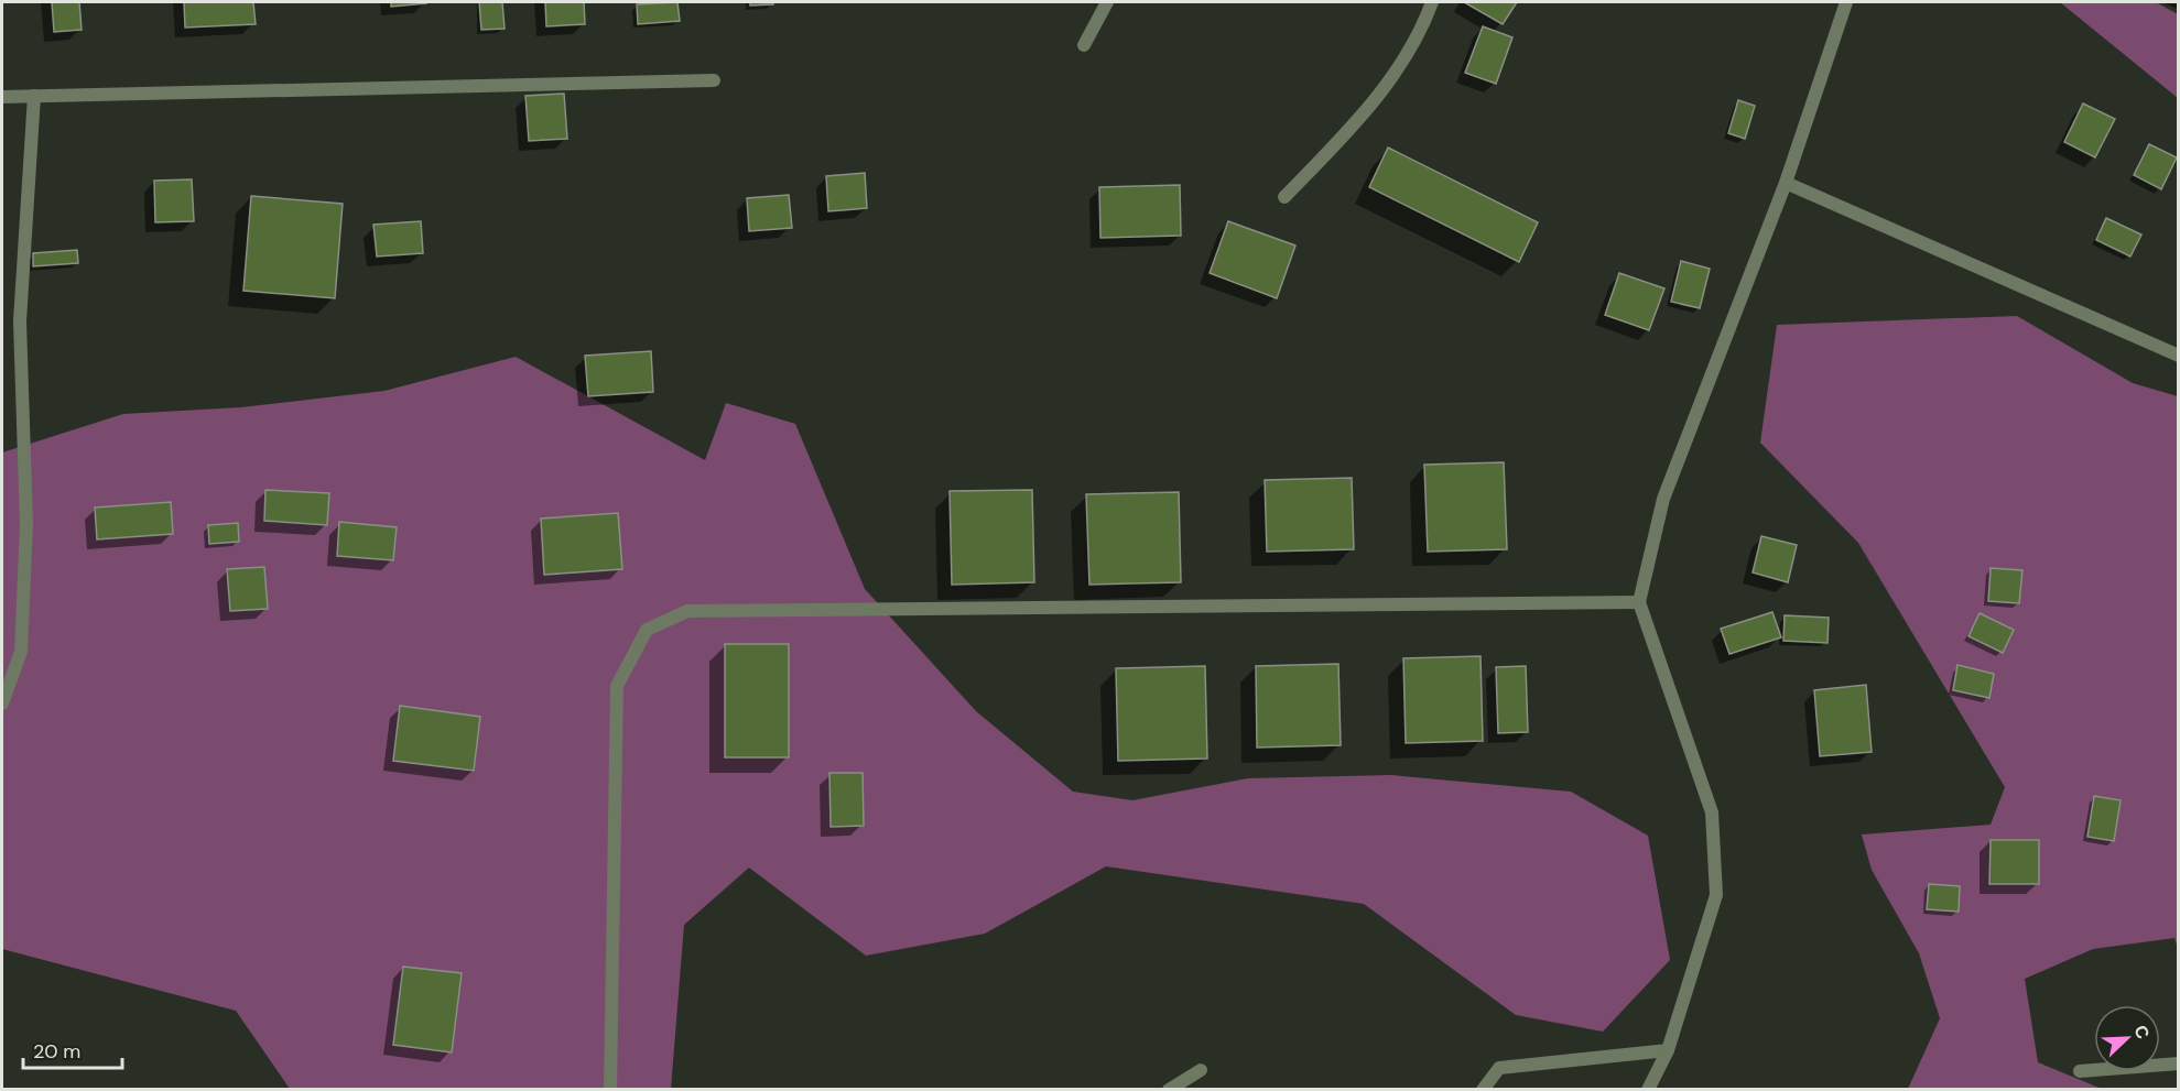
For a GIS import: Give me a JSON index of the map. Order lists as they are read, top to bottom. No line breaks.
{"scale_bar":"20 m","north":"top right"}
